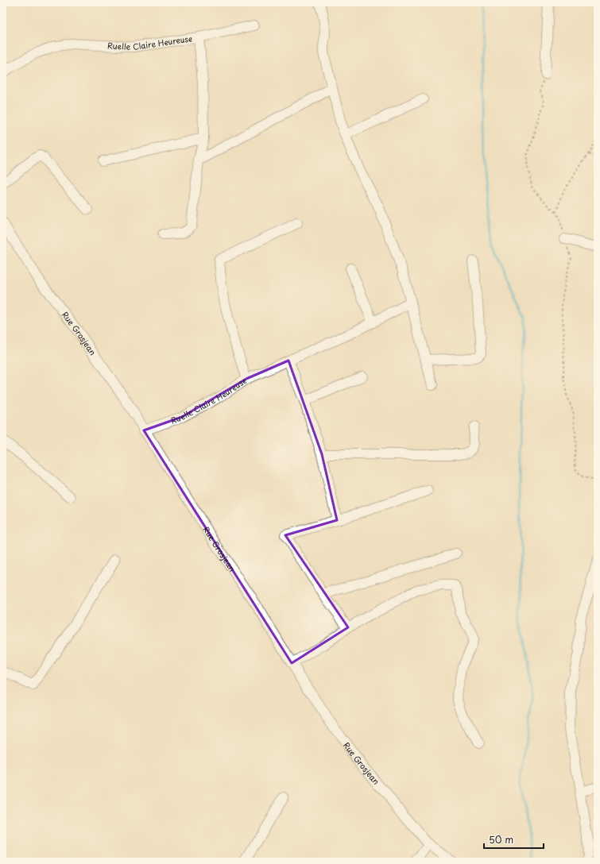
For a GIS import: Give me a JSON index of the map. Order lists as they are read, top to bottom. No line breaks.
{"streets":{"street":["Ruelle Claire Heureuse","Rue Grosjean"]},"crossings":[["Ruelle Claire Heureuse","Rue Grosjean"]],"scale_bar":"50 m"}
